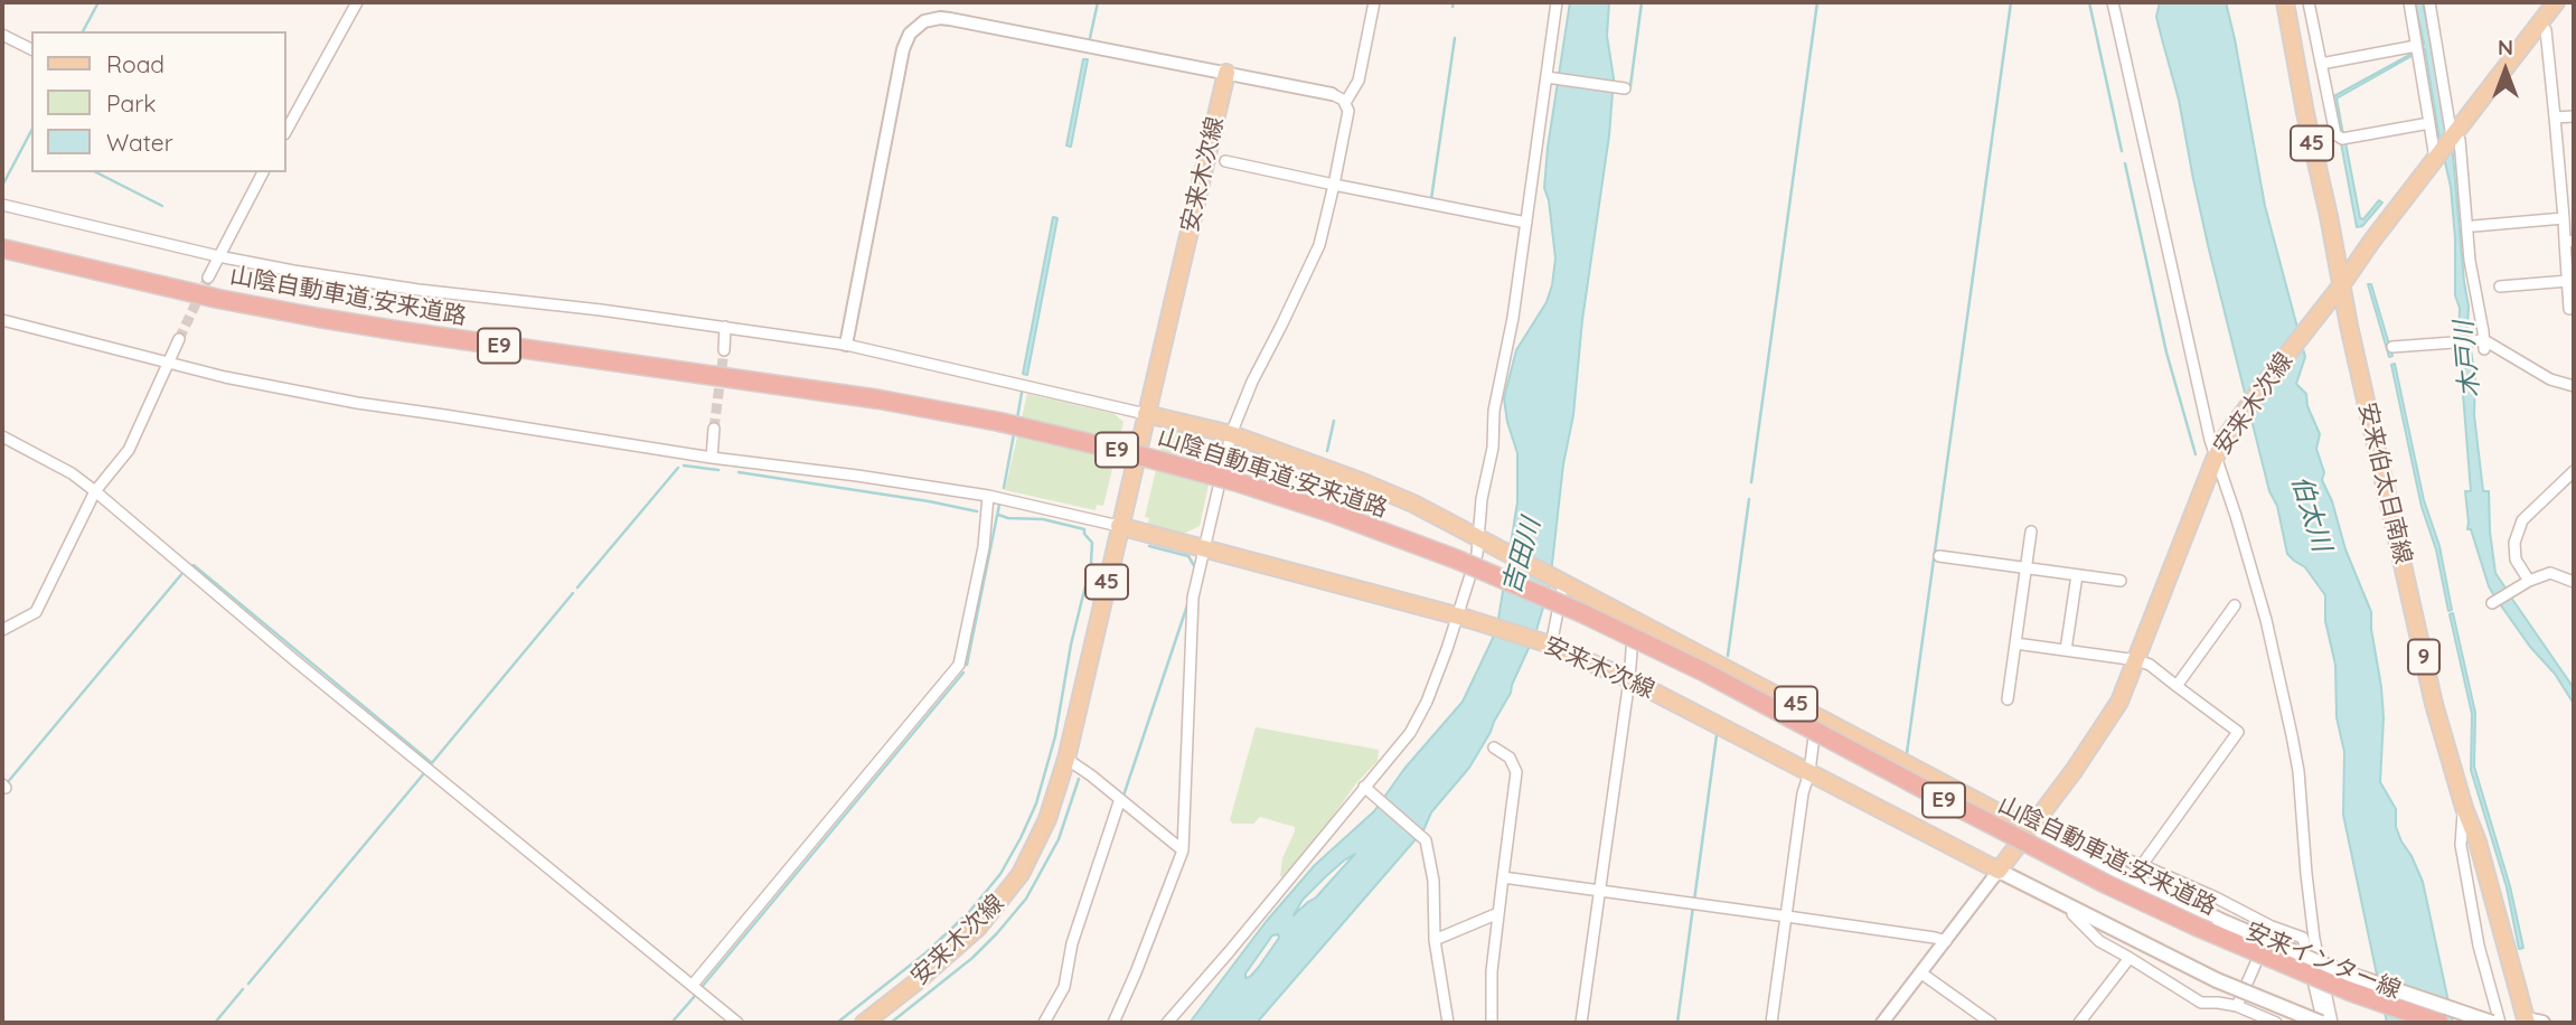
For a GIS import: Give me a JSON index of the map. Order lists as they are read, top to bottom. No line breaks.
{"streets":{"highway":["山陰自動車道;安来道路","E9"],"main road":["45","安来木次線","安来伯太日南線","9","安来インター線"]},"crossings":[["45","安来木次線"],["45","安来伯太日南線"],["45","安来インター線"],["安来木次線","安来伯太日南線"],["安来木次線","安来インター線"]],"water":["木戸川","伯太川","吉田川"],"legend":["Road","Park","Water"],"north":"top"}
